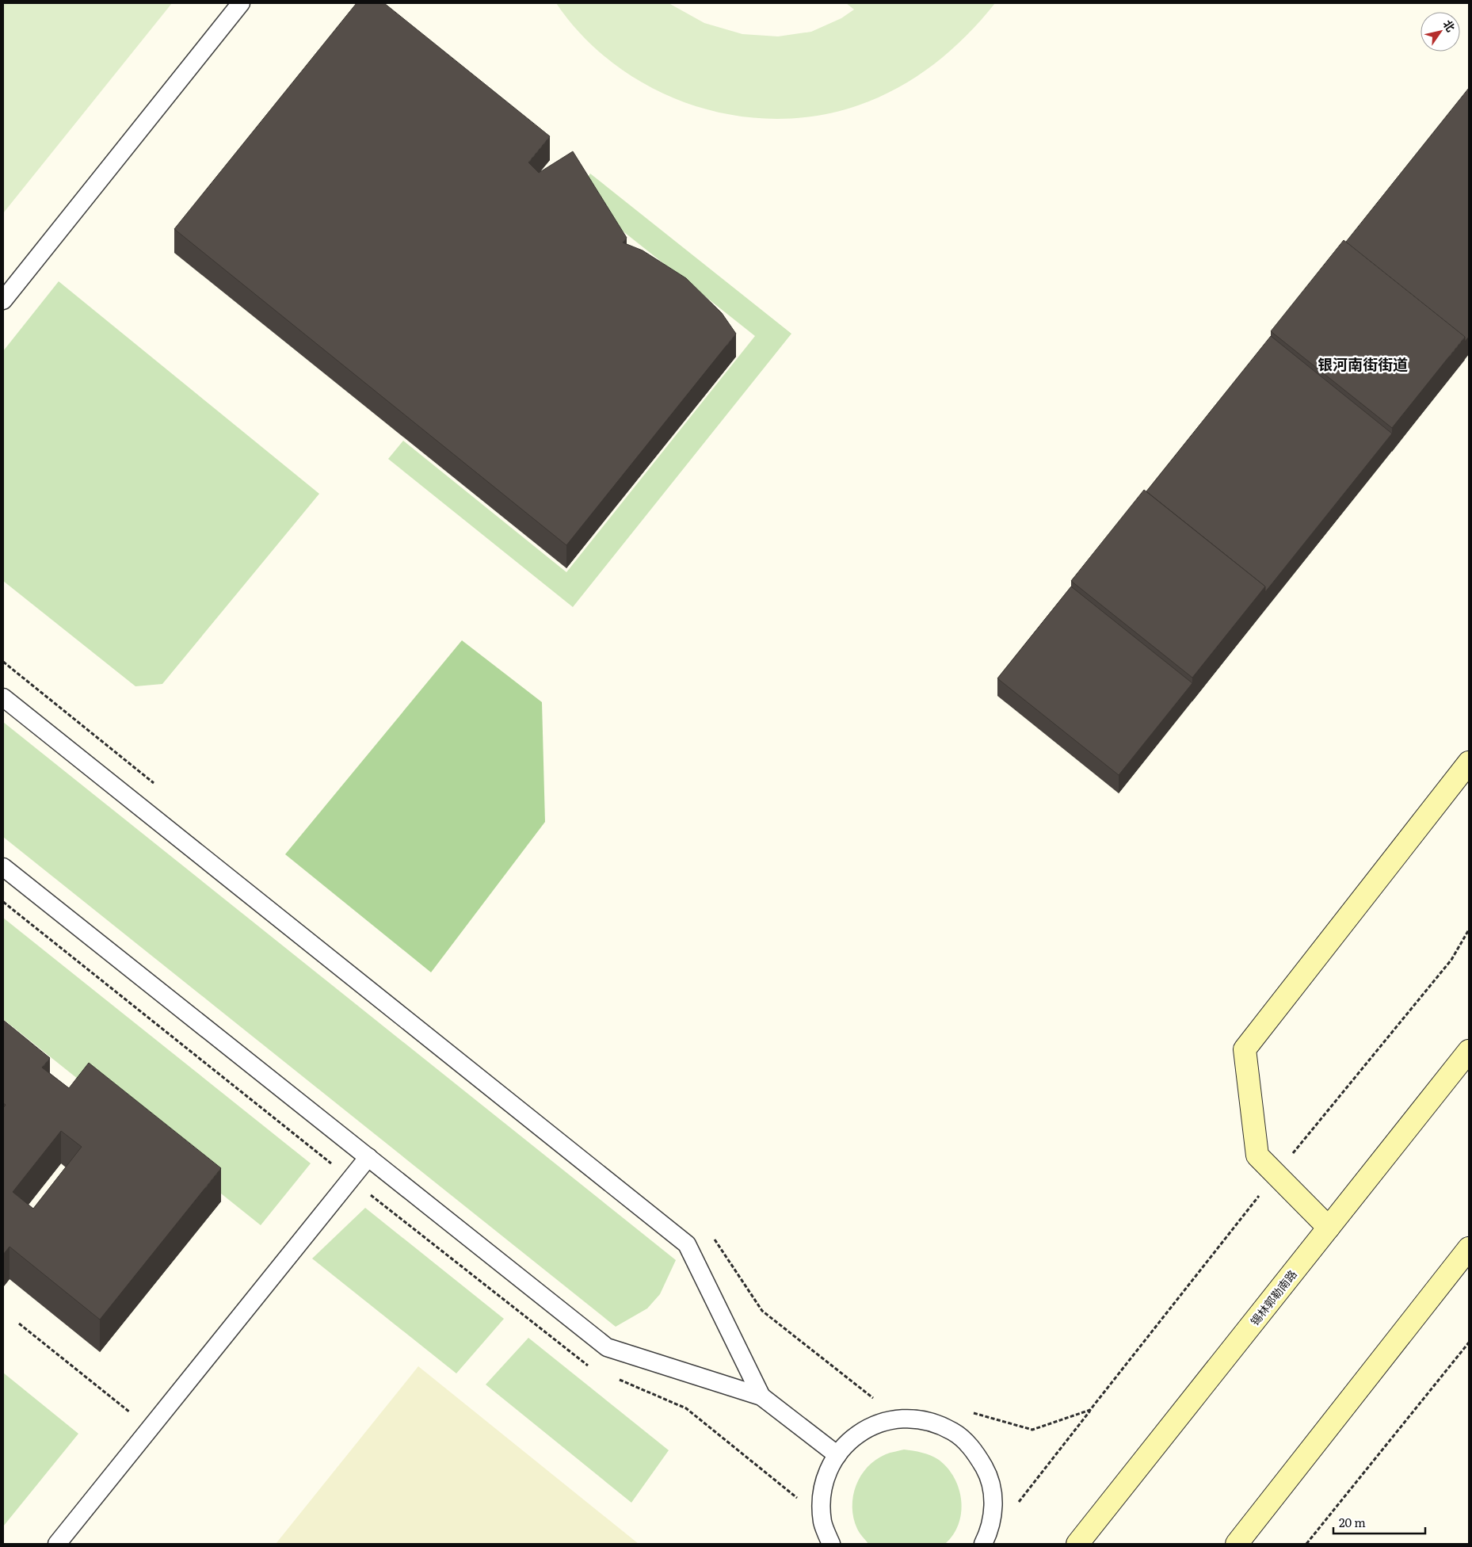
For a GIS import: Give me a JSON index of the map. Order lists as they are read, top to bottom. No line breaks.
{"streets":{"main road":["锡林郭勒南路"]},"districts":["银河南街街道"],"scale_bar":"20 m","north":"top right"}
